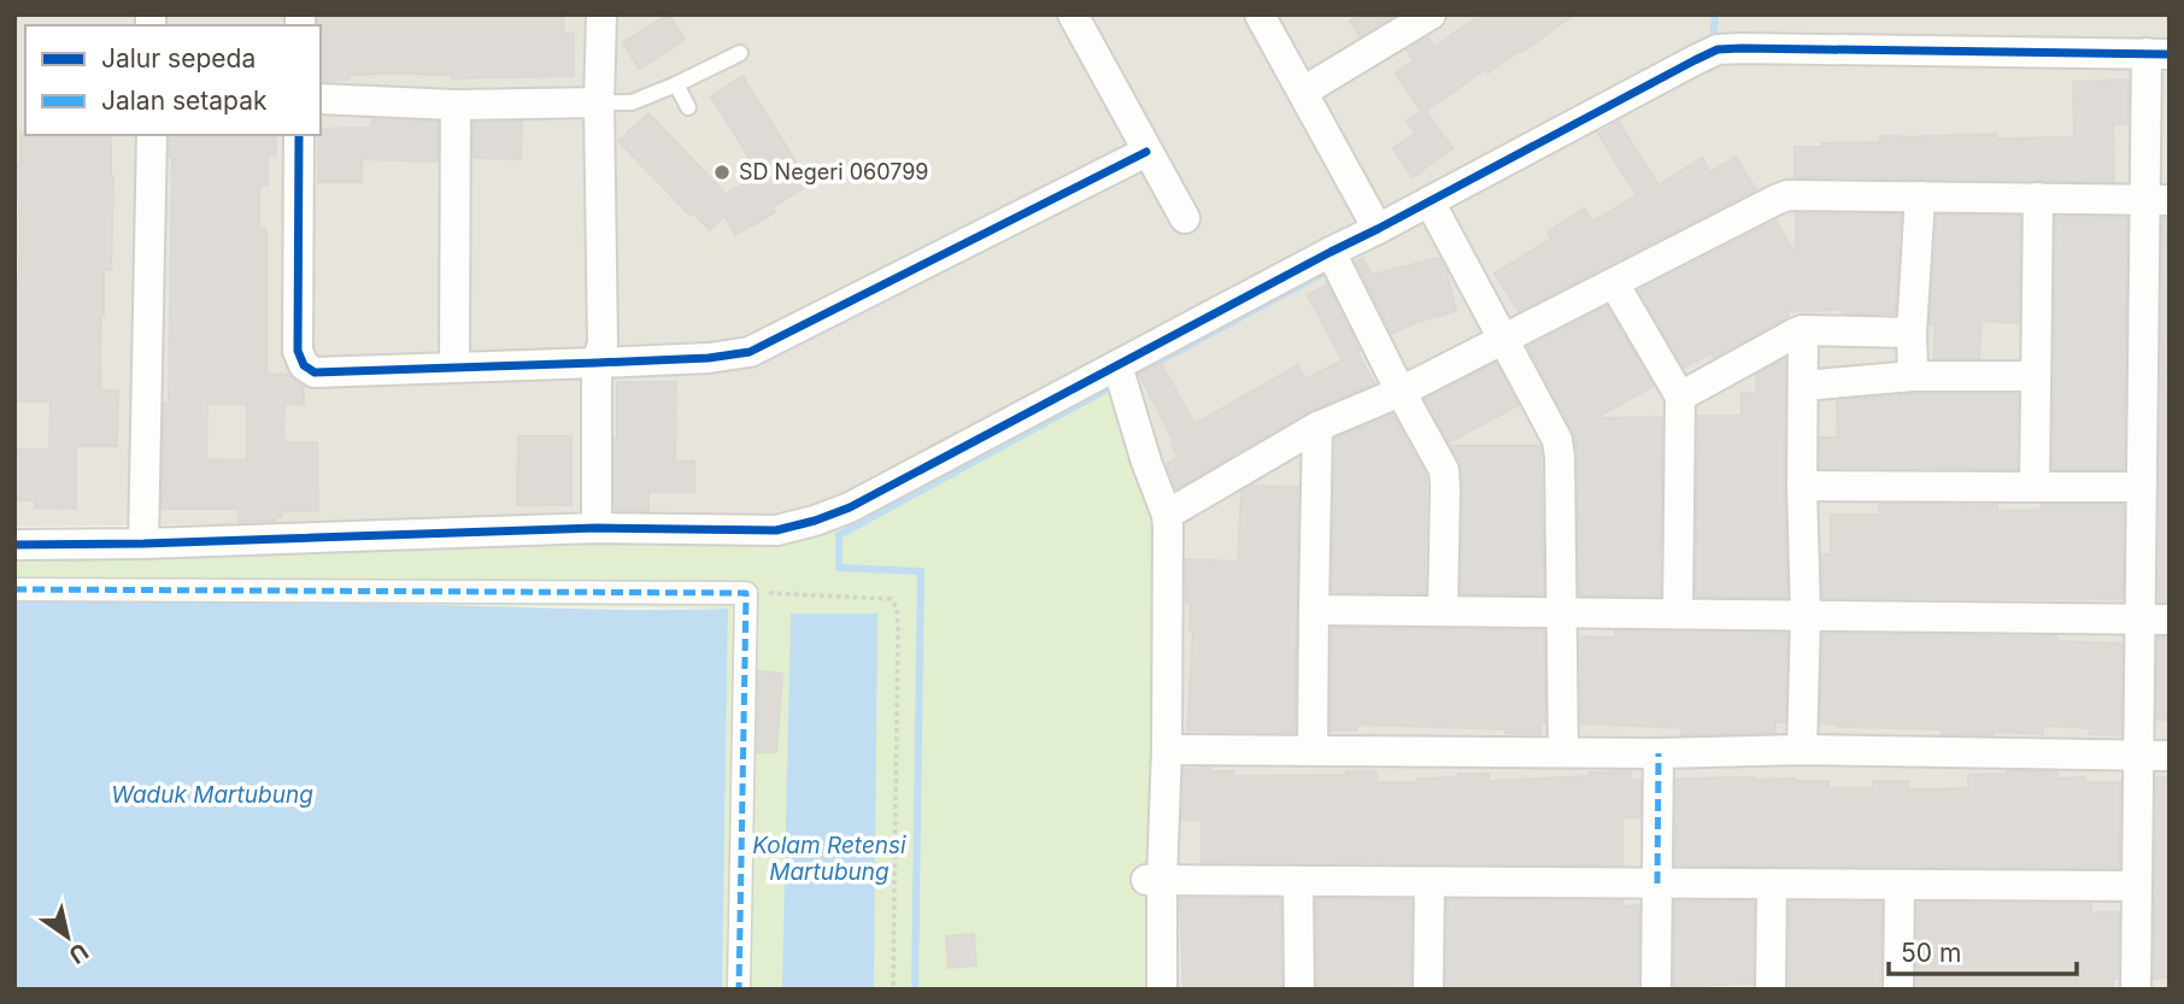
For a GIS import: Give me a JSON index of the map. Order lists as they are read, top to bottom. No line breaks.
{"water":["Waduk Martubung","Kolam Retensi Martubung"],"places":["SD Negeri 060799"],"legend":["Jalur sepeda","Jalan setapak"],"scale_bar":"50 m","north":"bottom right"}
